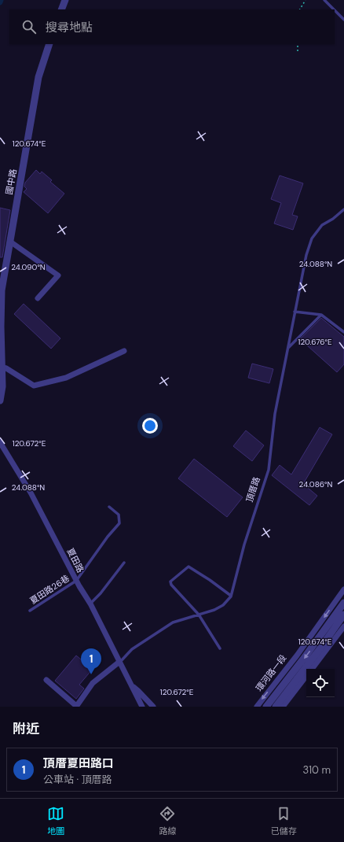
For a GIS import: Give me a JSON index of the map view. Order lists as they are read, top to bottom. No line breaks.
{"streets":{"street":["國中路","夏田路","環河路一段"],"lane":["頂厝路","夏田路26巷"]},"crossings":[["夏田路","夏田路26巷"]],"page":{"search":"搜尋地點","pins":"1","heading":"附近","list":[{"mark":"1","name":"頂厝夏田路口","note":"公車站 · 頂厝路","value":"310 m"}],"nav":["地圖","路線","已儲存"]},"coordinates":["120.674°E","24.088°N","24.090°N","120.676°E","120.672°E","24.086°N"]}
